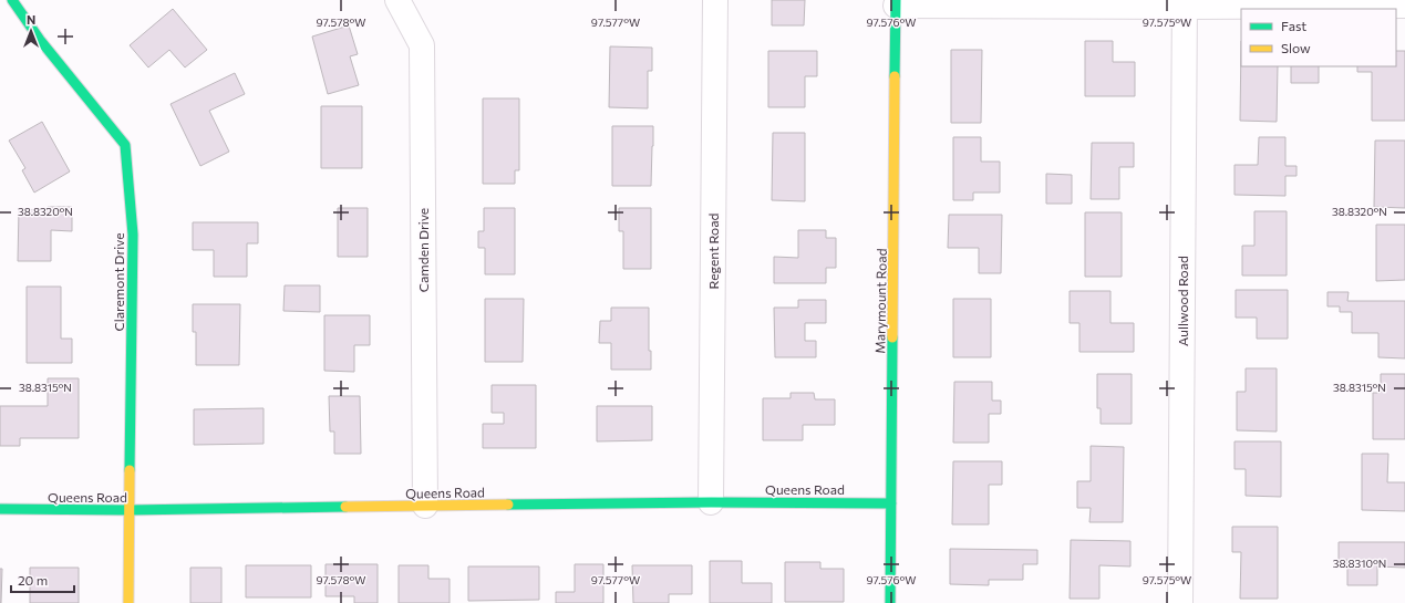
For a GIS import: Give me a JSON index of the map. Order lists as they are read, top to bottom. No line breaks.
{"streets":{"street":["Camden Drive","Regent Road","Claremont Drive","Marymount Road","Aullwood Road","Queens Road"]},"crossings":[["Camden Drive","Queens Road"],["Regent Road","Queens Road"],["Claremont Drive","Queens Road"],["Marymount Road","Queens Road"]],"legend":["Fast","Slow"],"scale_bar":"20 m","north":"top","coordinates":["97.578°W","97.577°W","97.576°W","97.575°W","38.8320°N","38.8315°N","38.8310°N"]}
